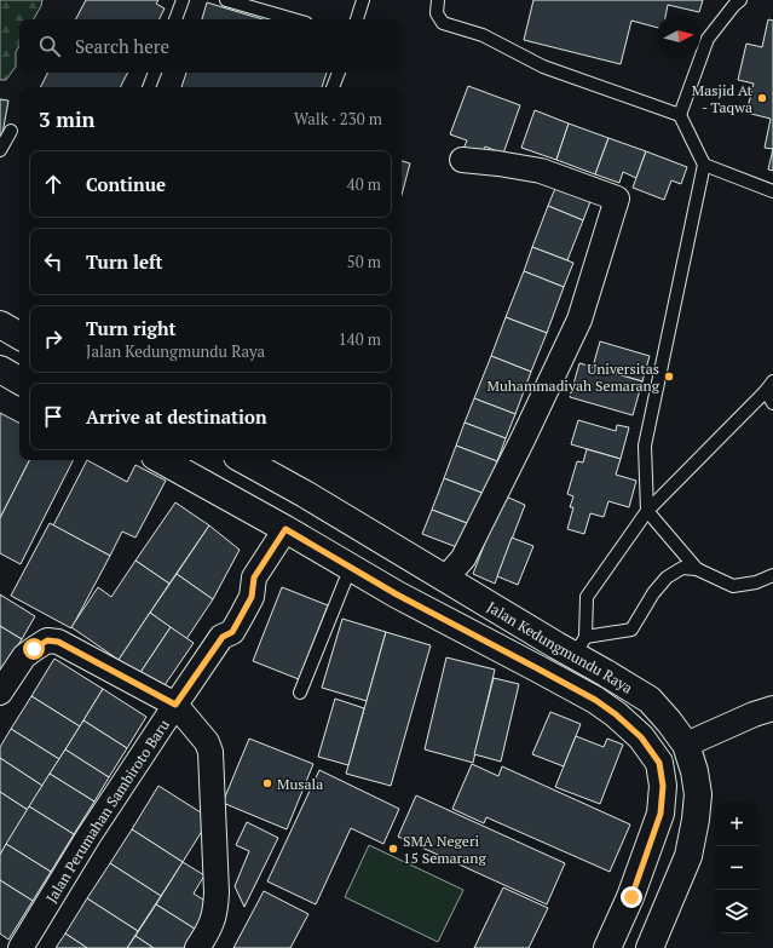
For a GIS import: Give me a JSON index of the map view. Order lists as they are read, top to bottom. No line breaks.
{"streets":{"main road":["Jalan Kedungmundu Raya"],"street":["Jalan Perumahan Sambiroto Baru"]},"crossings":[["Jalan Kedungmundu Raya","Jalan Perumahan Sambiroto Baru"]],"places":["Masjid At - Taqwa","Universitas Muhammadiyah Semarang","Musala","SMA Negeri 15 Semarang"],"north":"right","page":{"search":"Search here","heading":["3 min","Walk · 230 m"],"list":[["Continue","40 m"],["Turn left","50 m"],["Turn right","Jalan Kedungmundu Raya","140 m"],"Arrive at destination"],"map_buttons":["+","−"]}}
